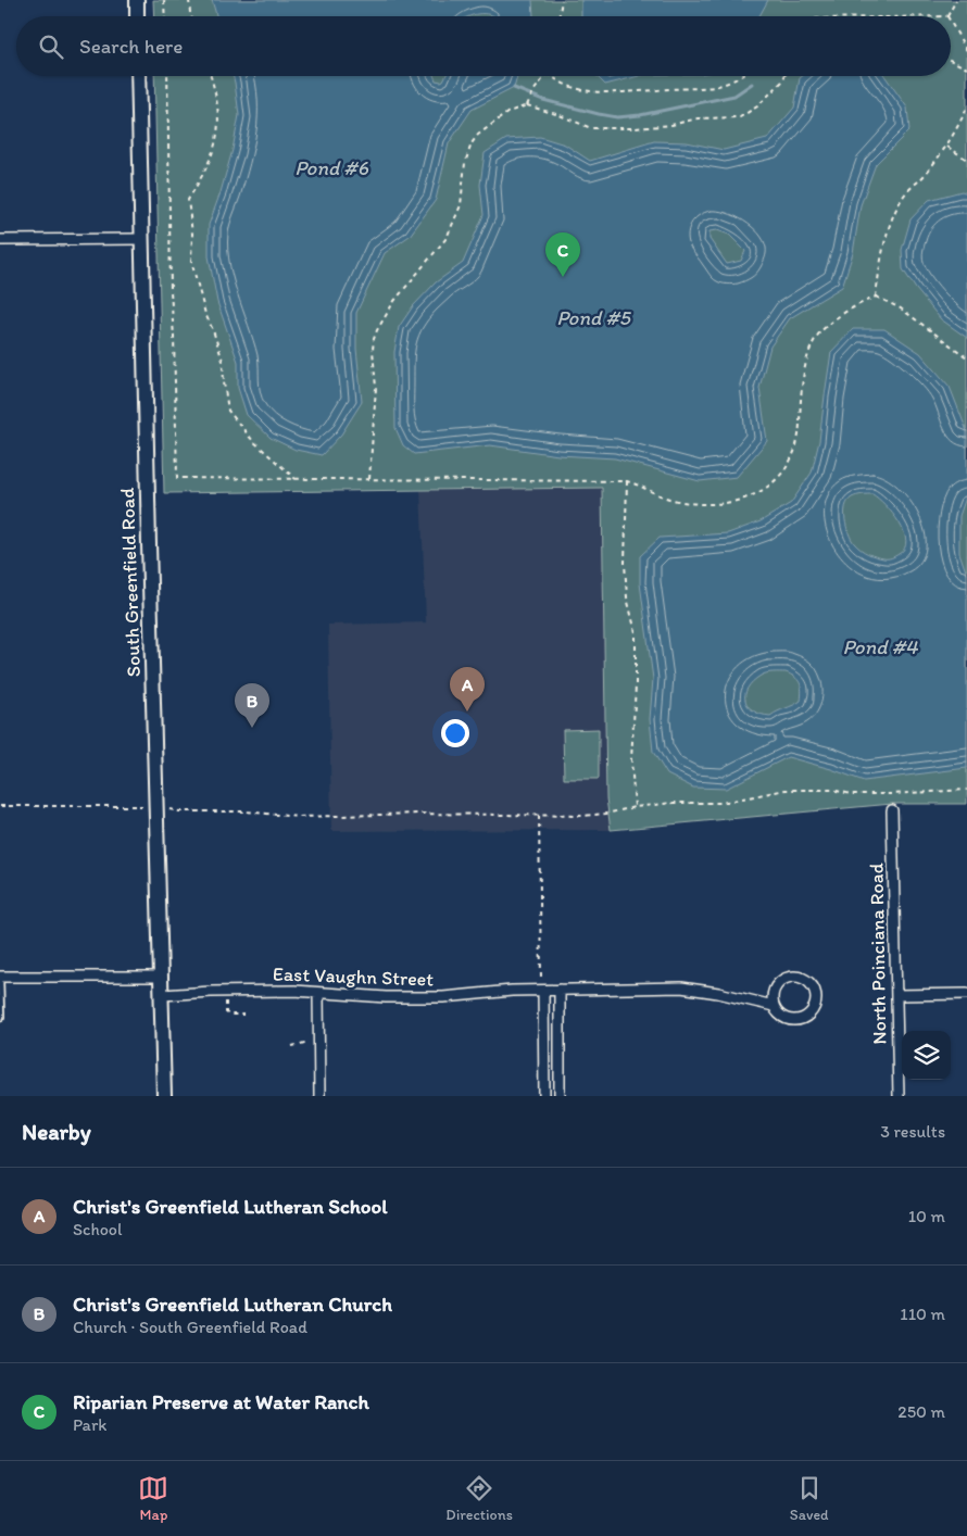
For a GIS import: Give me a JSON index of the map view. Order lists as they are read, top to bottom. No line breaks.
{"streets":{"main road":["South Greenfield Road"],"street":["North Poinciana Road","East Vaughn Street"]},"crossings":[["South Greenfield Road","East Vaughn Street"]],"water":["Pond #6","Pond #5","Pond #4"],"page":{"search":"Search here","pins":["C","A","B"],"heading":["Nearby","3 results"],"list":[{"mark":"A","name":"Christ's Greenfield Lutheran School","note":"School","value":"10 m"},{"mark":"B","name":"Christ's Greenfield Lutheran Church","note":"Church · South Greenfield Road","value":"110 m"},{"mark":"C","name":"Riparian Preserve at Water Ranch","note":"Park","value":"250 m"}],"nav":["Map","Directions","Saved"]}}
